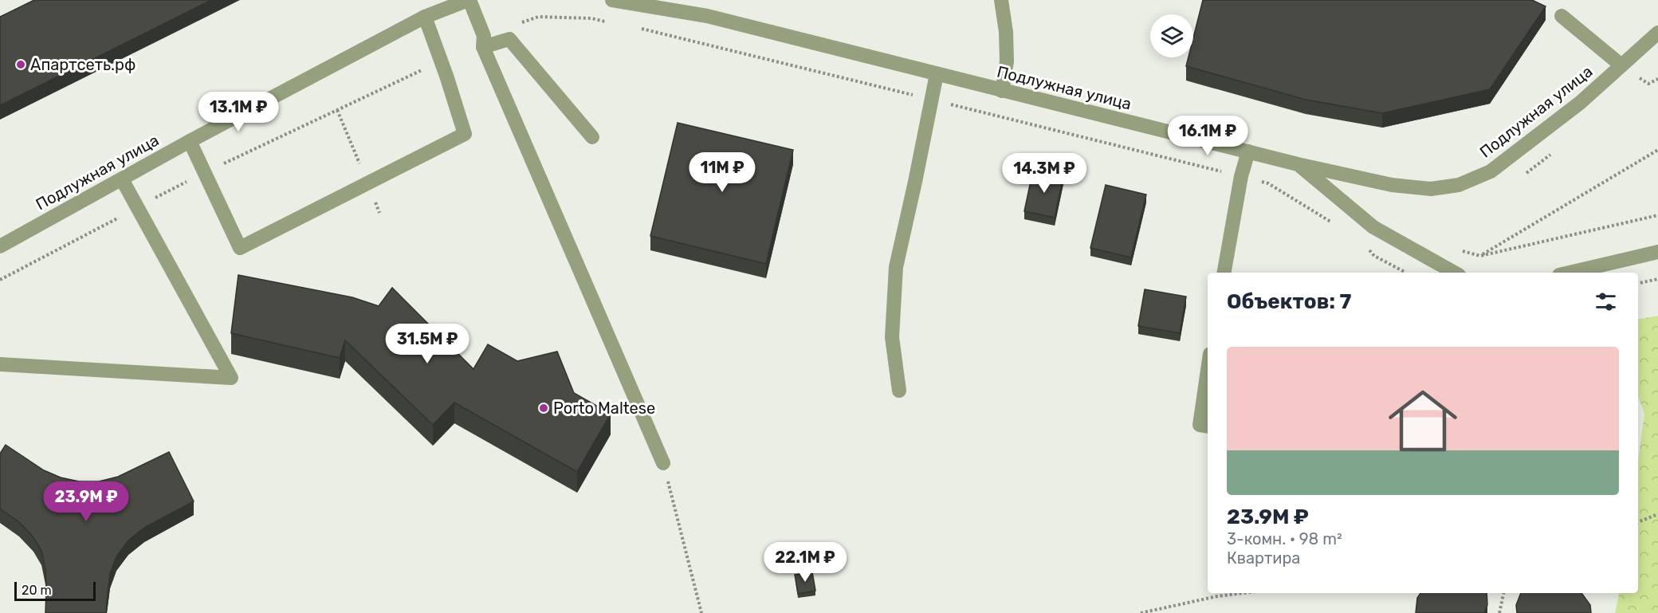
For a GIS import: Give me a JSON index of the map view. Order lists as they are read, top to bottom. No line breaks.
{"streets":{"street":["Подлужная улица"]},"places":["Апартсеть.рф","Porto Maltese"],"scale_bar":"20 m","page":{"price":["13.1M ₽","16.1M ₽","11M ₽","14.3M ₽","31.5M ₽","23.9M ₽","22.1M ₽"],"heading":"Объектов: 7","list":[{"name":"23.9M ₽","note":"3-комн. · 98 m² · Квартира"}],"scale":"20 m"}}
